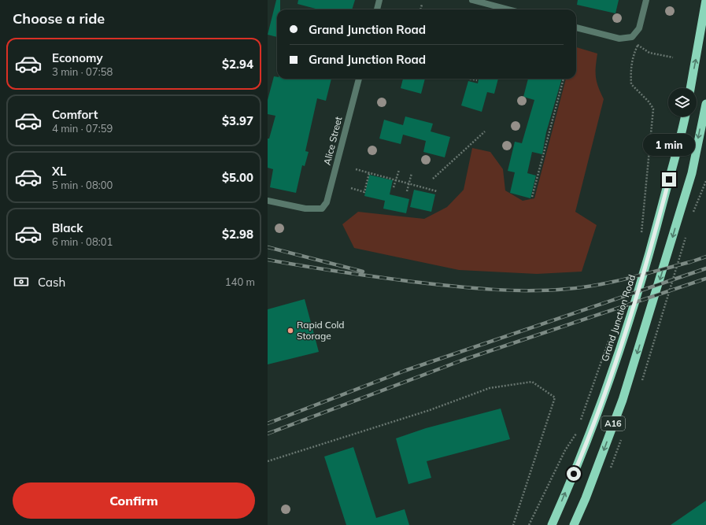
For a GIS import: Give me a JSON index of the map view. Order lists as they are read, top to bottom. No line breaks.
{"streets":{"highway":["Grand Junction Road","A16"],"street":["Alice Street"]},"places":["Rapid Cold Storage"],"page":{"heading":"Choose a ride","banner":["Grand Junction Road","Grand Junction Road"],"list":[{"name":"Economy","note":"3 min · 07:58","value":"$2.94"},{"name":"Comfort","note":"4 min · 07:59","value":"$3.97"},{"name":"XL","note":"5 min · 08:00","value":"$5.00"},{"name":"Black","note":"6 min · 08:01","value":"$2.98"}],"bubble":"1 min","pay":["Cash","140 m"],"buttons":"Confirm"}}
